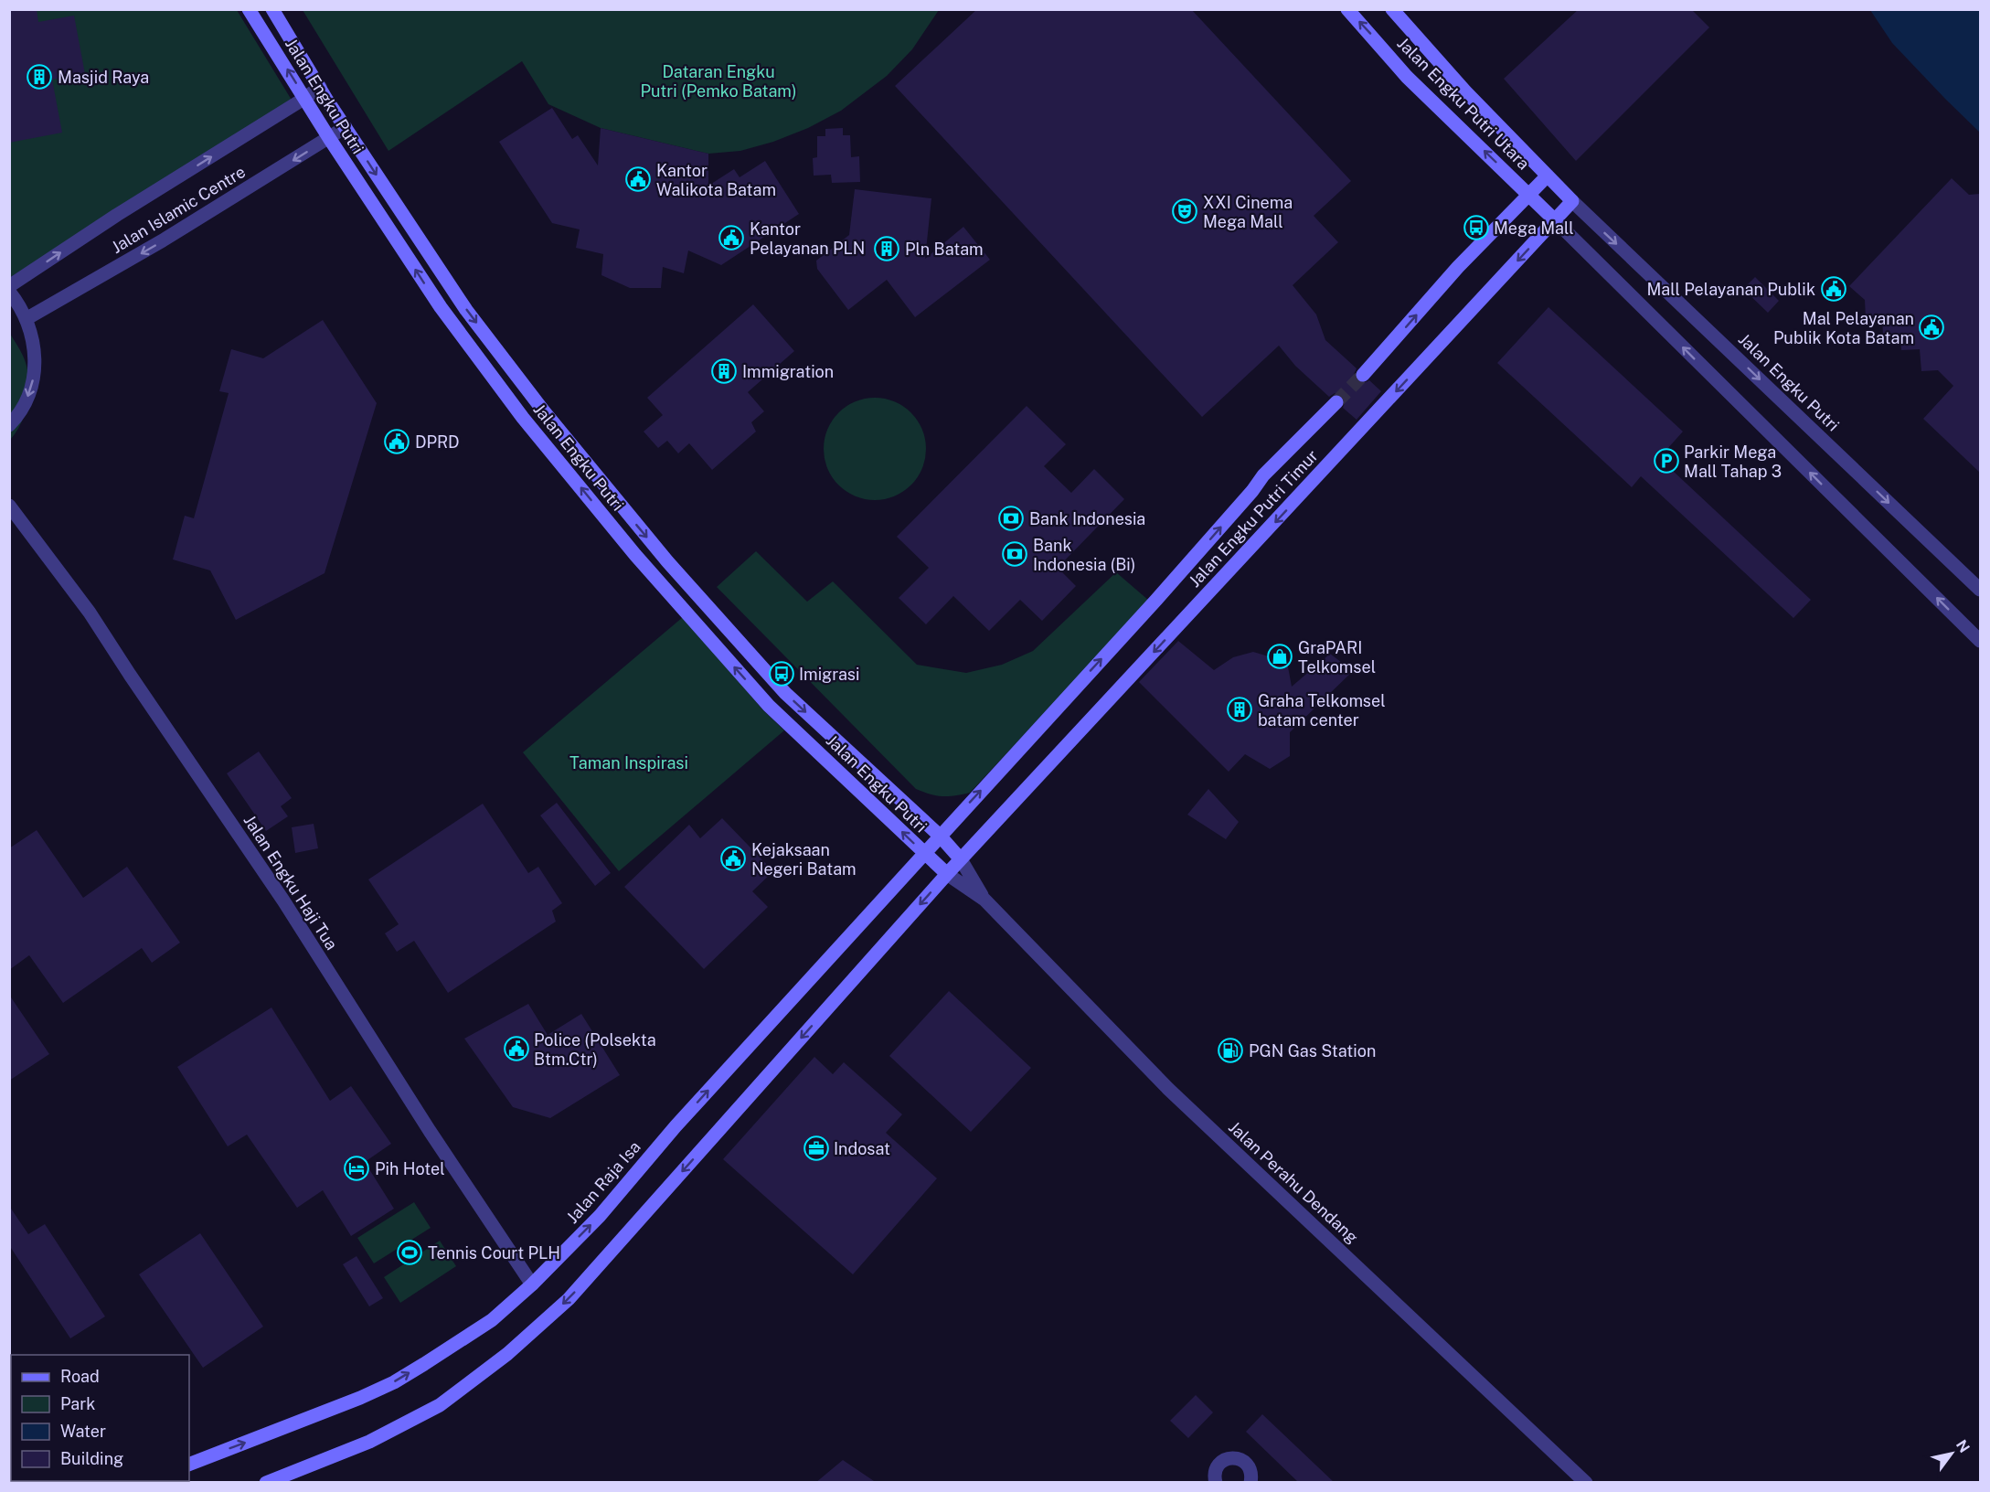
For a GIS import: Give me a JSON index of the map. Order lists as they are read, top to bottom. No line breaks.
{"streets":{"main road":["Jalan Engku Putri","Jalan Engku Putri Utara","Jalan Engku Putri Timur","Jalan Raja Isa"],"street":["Jalan Islamic Centre","Jalan Engku Haji Tua","Jalan Perahu Dendang"]},"crossings":[["Jalan Engku Putri","Jalan Engku Putri Utara"],["Jalan Engku Putri","Jalan Islamic Centre"],["Jalan Engku Putri","Jalan Engku Putri Timur"],["Jalan Engku Putri","Jalan Raja Isa"],["Jalan Engku Putri","Jalan Perahu Dendang"],["Jalan Engku Putri Utara","Jalan Engku Putri Timur"],["Jalan Engku Putri Timur","Jalan Raja Isa"],["Jalan Engku Putri Timur","Jalan Perahu Dendang"],["Jalan Engku Haji Tua","Jalan Raja Isa"]],"parks":["Dataran Engku Putri (Pemko Batam)","Taman Inspirasi"],"places":{"building":["Masjid Raya","Pln Batam","Immigration","Graha Telkomsel batam center"],"public building":["Kantor Walikota Batam","Kantor Pelayanan PLN","Mall Pelayanan Publik","Mal Pelayanan Publik Kota Batam","DPRD","Kejaksaan Negeri Batam","Police (Polsekta Btm.Ctr)"],"theatre":["XXI Cinema Mega Mall"],"bus stop":["Mega Mall","Imigrasi"],"parking":["Parkir Mega Mall Tahap 3"],"bank":["Bank Indonesia","Bank Indonesia (Bi)"],"shop":["GraPARI Telkomsel"],"fuel station":["PGN Gas Station"],"office":["Indosat"],"hotel":["Pih Hotel"],"sports":["Tennis Court PLH"]},"legend":["Road","Park","Water","Building"],"north":"top right"}
